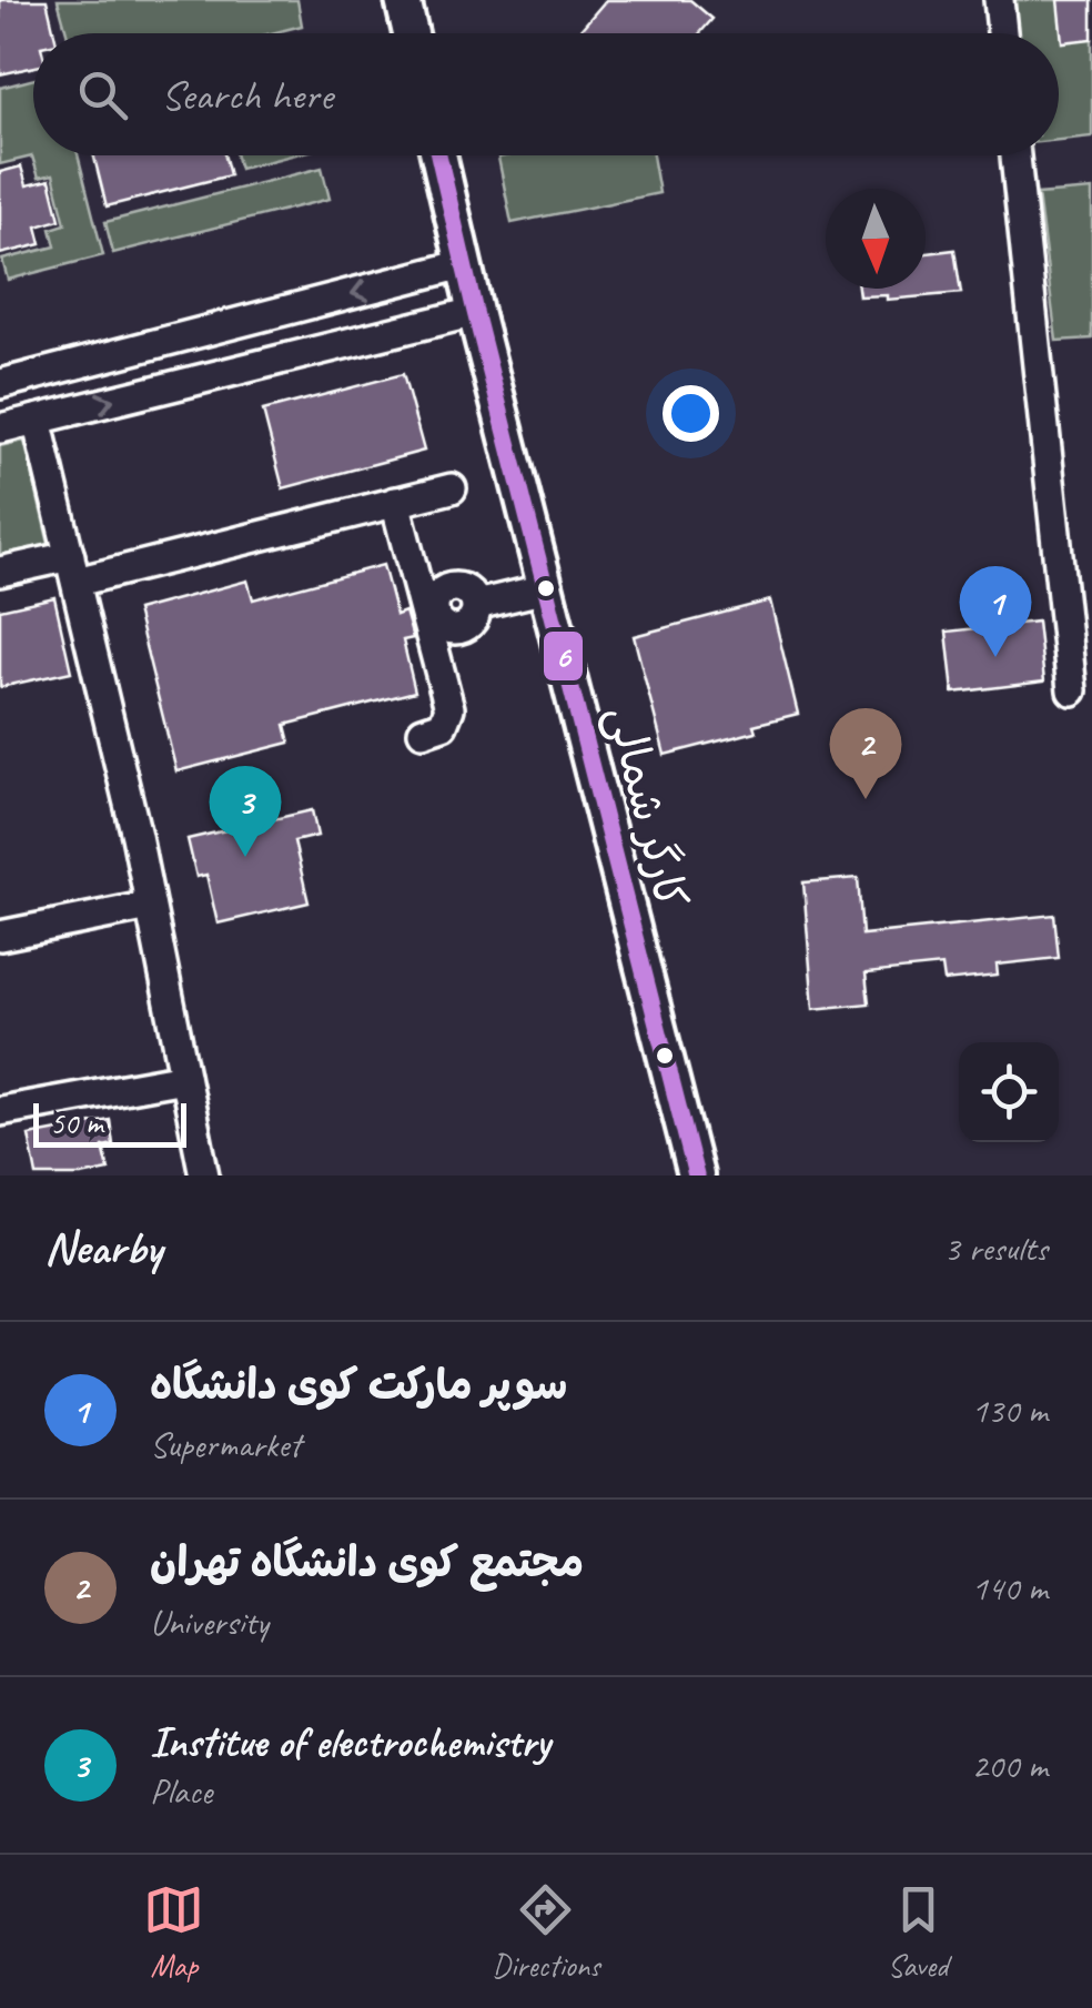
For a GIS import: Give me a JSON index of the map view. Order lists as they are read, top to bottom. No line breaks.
{"streets":{"main road":["کارگر شمالی"]},"lines":["transit line 6"],"scale_bar":"50 m","north":"bottom","page":{"search":"Search here","pins":["1","2","3"],"scale":"50 m","heading":["Nearby","3 results"],"list":[{"mark":"1","name":"سوپر مارکت کوی دانشگاه","note":"Supermarket","value":"130 m"},{"mark":"2","name":"مجتمع کوی دانشگاه تهران","note":"University","value":"140 m"},{"mark":"3","name":"Institue of electrochemistry","note":"Place","value":"200 m"}],"nav":["Map","Directions","Saved"]}}
